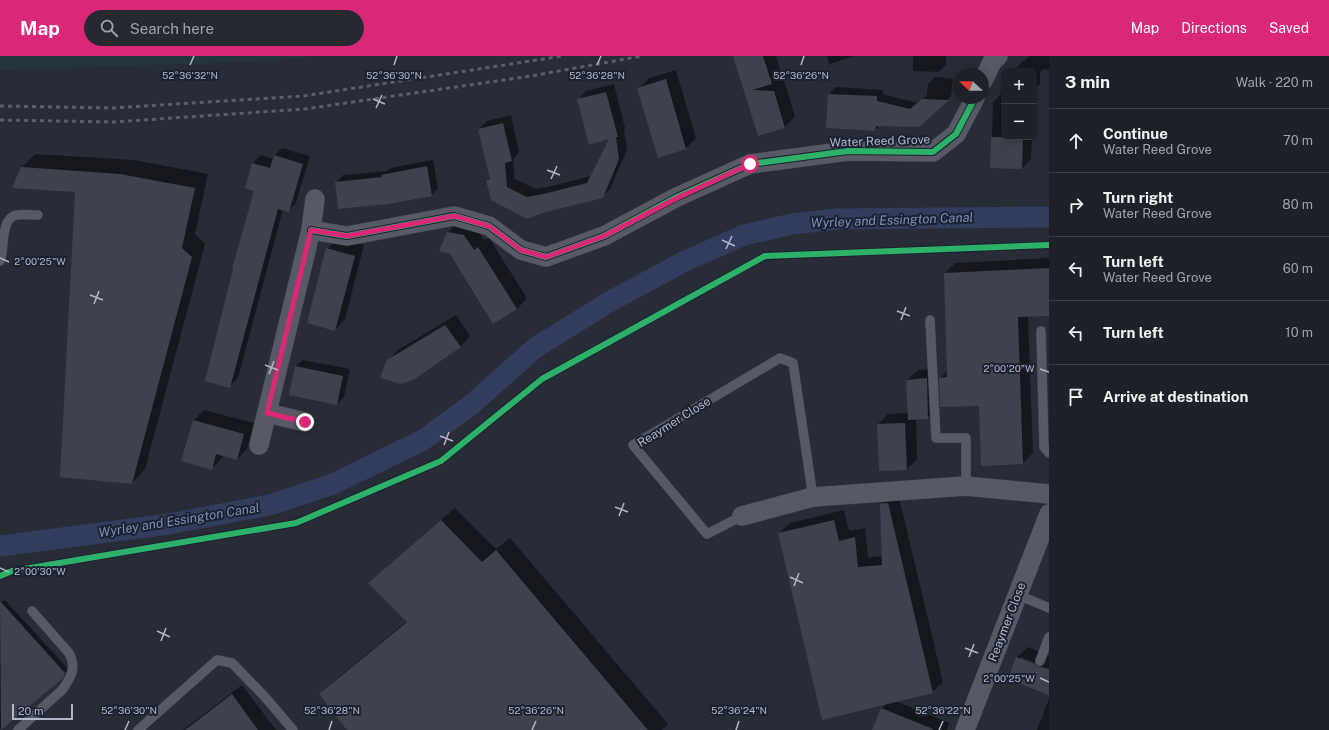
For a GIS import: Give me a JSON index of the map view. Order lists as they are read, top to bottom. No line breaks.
{"streets":{"street":["Water Reed Grove","Reaymer Close"]},"water":["Wyrley and Essington Canal"],"scale_bar":"20 m","north":"left","page":{"header":"Map","search":"Search here","nav":["Map","Directions","Saved"],"heading":["3 min","Walk · 220 m"],"map_buttons":["+","−"],"list":[["Continue","Water Reed Grove","70 m"],["Turn right","Water Reed Grove","80 m"],["Turn left","Water Reed Grove","60 m"],["Turn left","10 m"],"Arrive at destination"],"scale":"20 m"},"coordinates":["52°36'30\"N","52°36'28\"N","52°36'26\"N","52°36'32\"N","2°00'25\"W","2°00'20\"W","2°00'30\"W","52°36'24\"N","52°36'22\"N"]}
